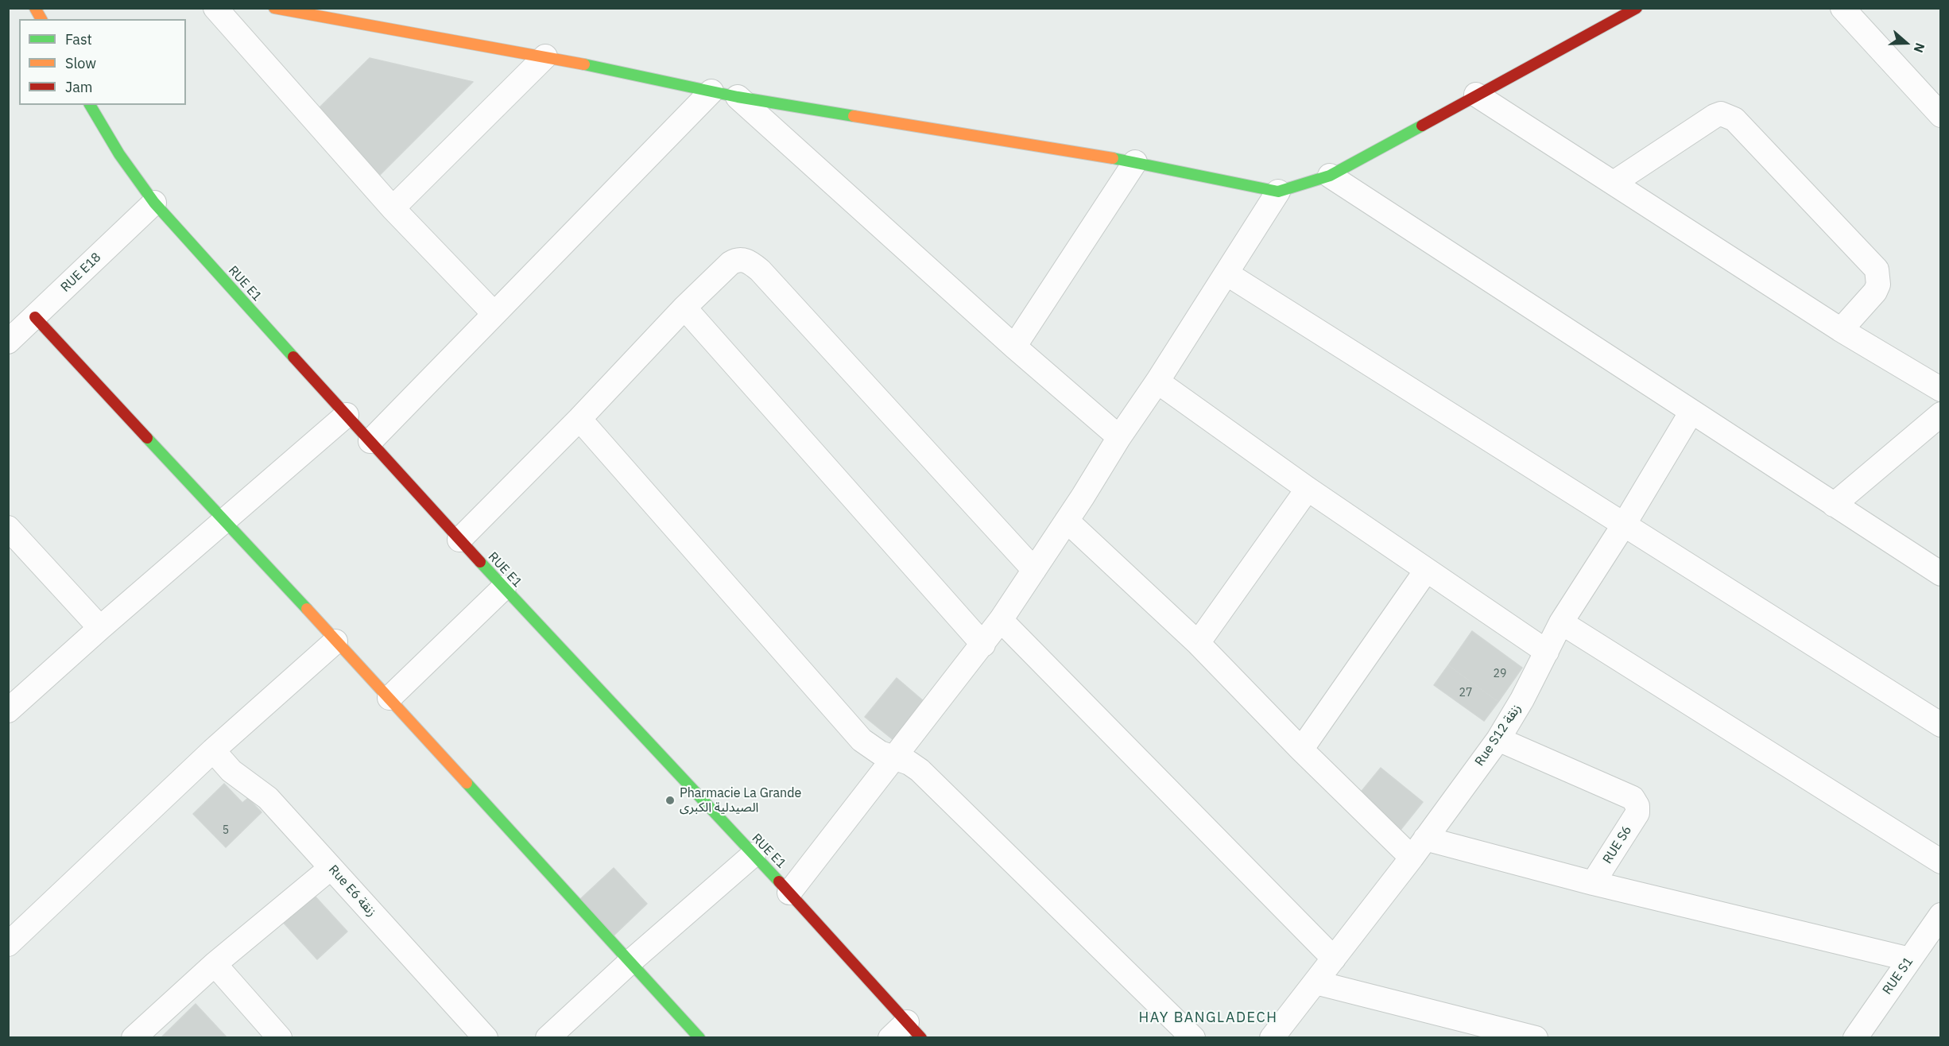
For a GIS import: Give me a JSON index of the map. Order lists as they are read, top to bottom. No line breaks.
{"streets":{"street":["RUE E18","RUE E1","Rue S12 زنقة","RUE S6","Rue E6 زنقة","RUE S1"]},"crossings":[["RUE E18","RUE E1"],["Rue S12 زنقة","RUE S6"]],"districts":["HAY BANGLADECH"],"places":["Pharmacie La Grande الصيدلية الكبرى"],"house_numbers":["29","27","5"],"legend":["Fast","Slow","Jam"],"north":"right"}
